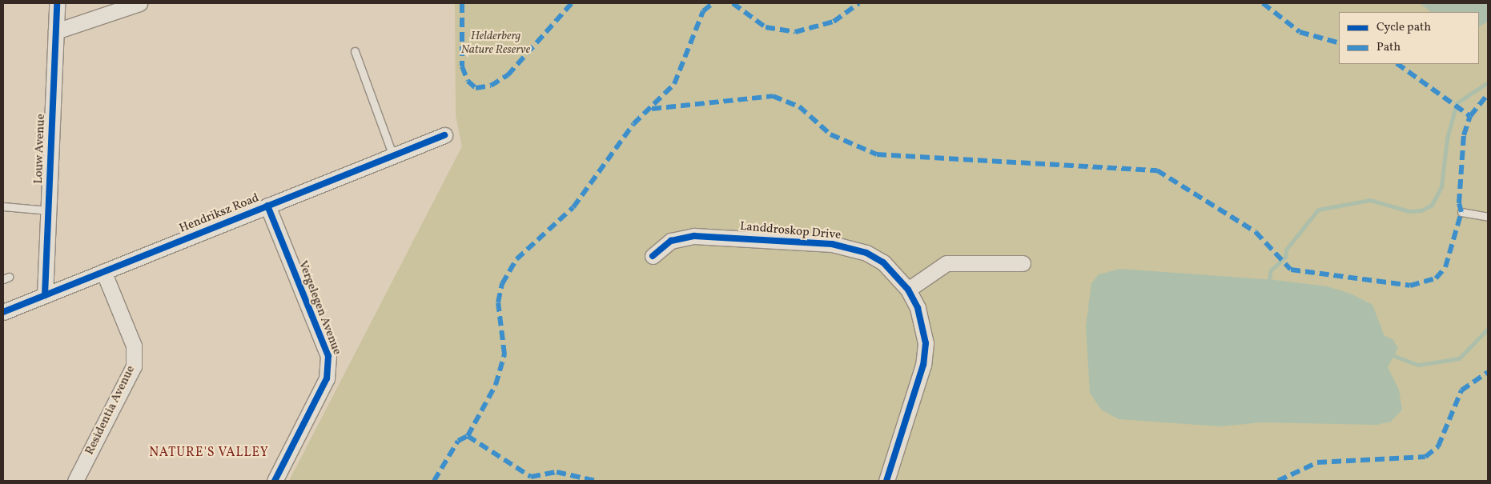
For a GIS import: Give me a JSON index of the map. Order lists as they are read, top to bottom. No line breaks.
{"streets":{"street":["Louw Avenue","Hendriksz Road","Landdroskop Drive","Vergelegen Avenue","Residentia Avenue"]},"crossings":[["Louw Avenue","Hendriksz Road"],["Hendriksz Road","Vergelegen Avenue"],["Hendriksz Road","Residentia Avenue"]],"districts":["NATURE'S VALLEY"],"parks":["Helderberg Nature Reserve"],"legend":["Cycle path","Path"]}
